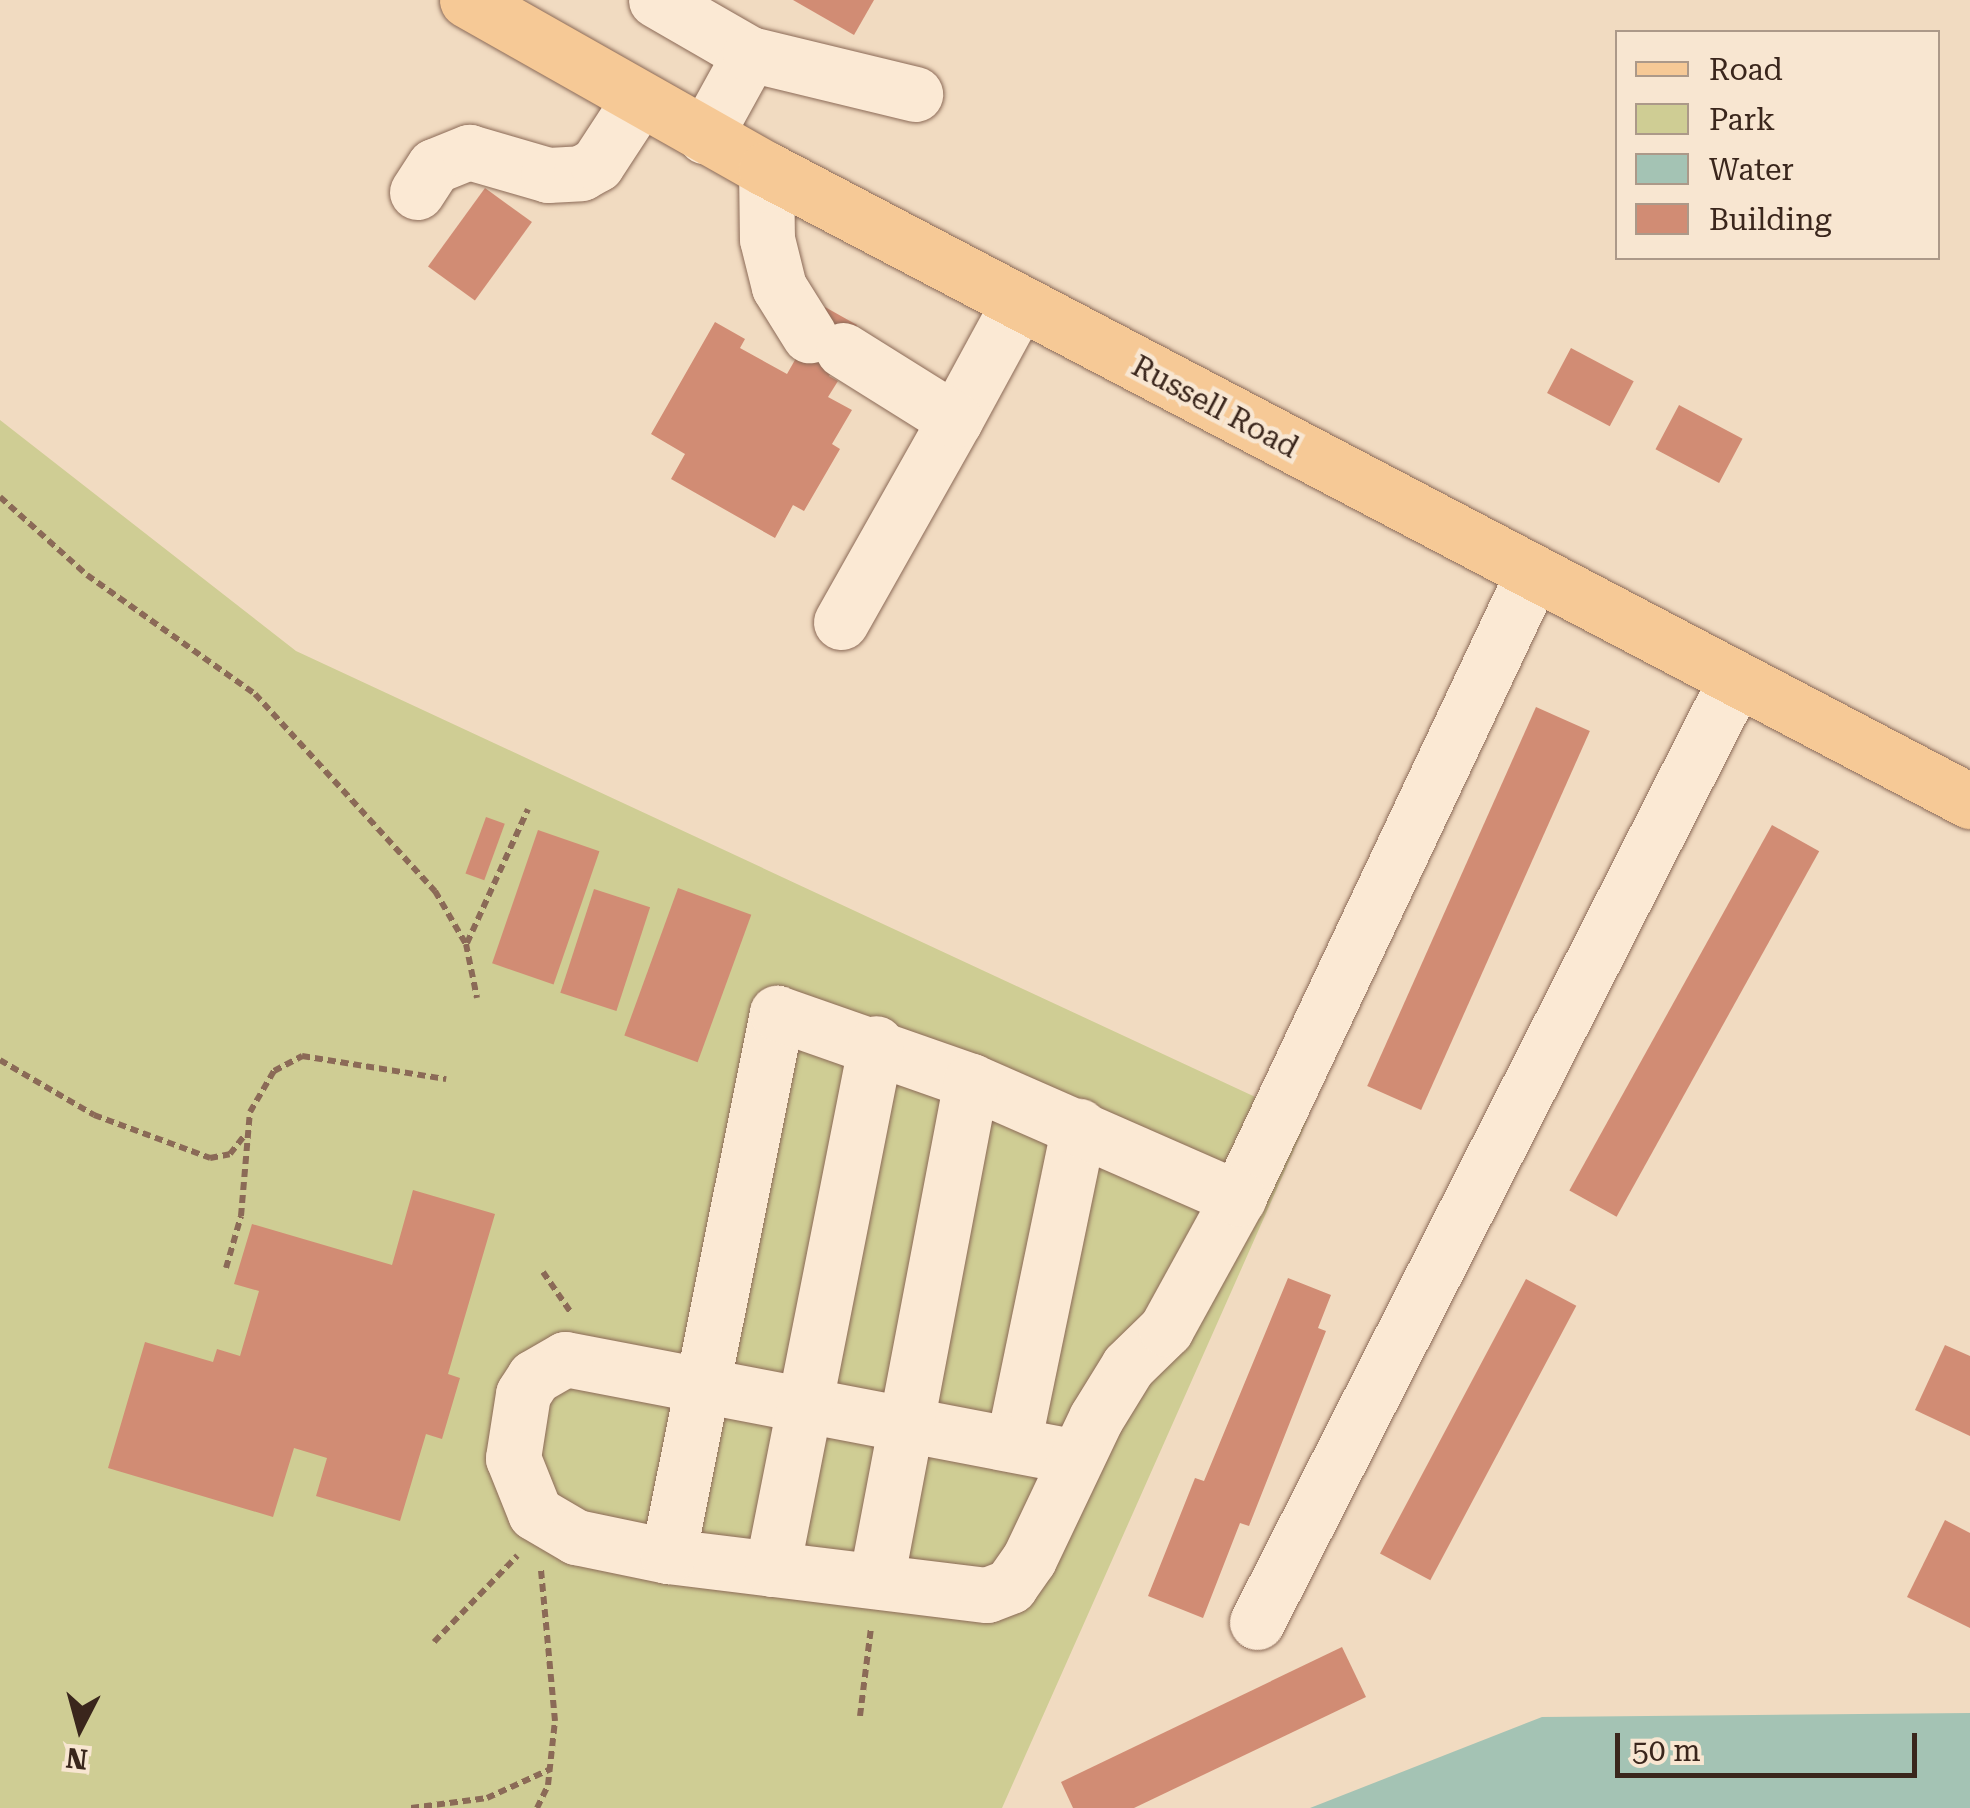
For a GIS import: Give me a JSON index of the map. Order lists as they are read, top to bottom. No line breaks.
{"streets":{"main road":["Russell Road"]},"legend":["Road","Park","Water","Building"],"scale_bar":"50 m","north":"bottom"}
